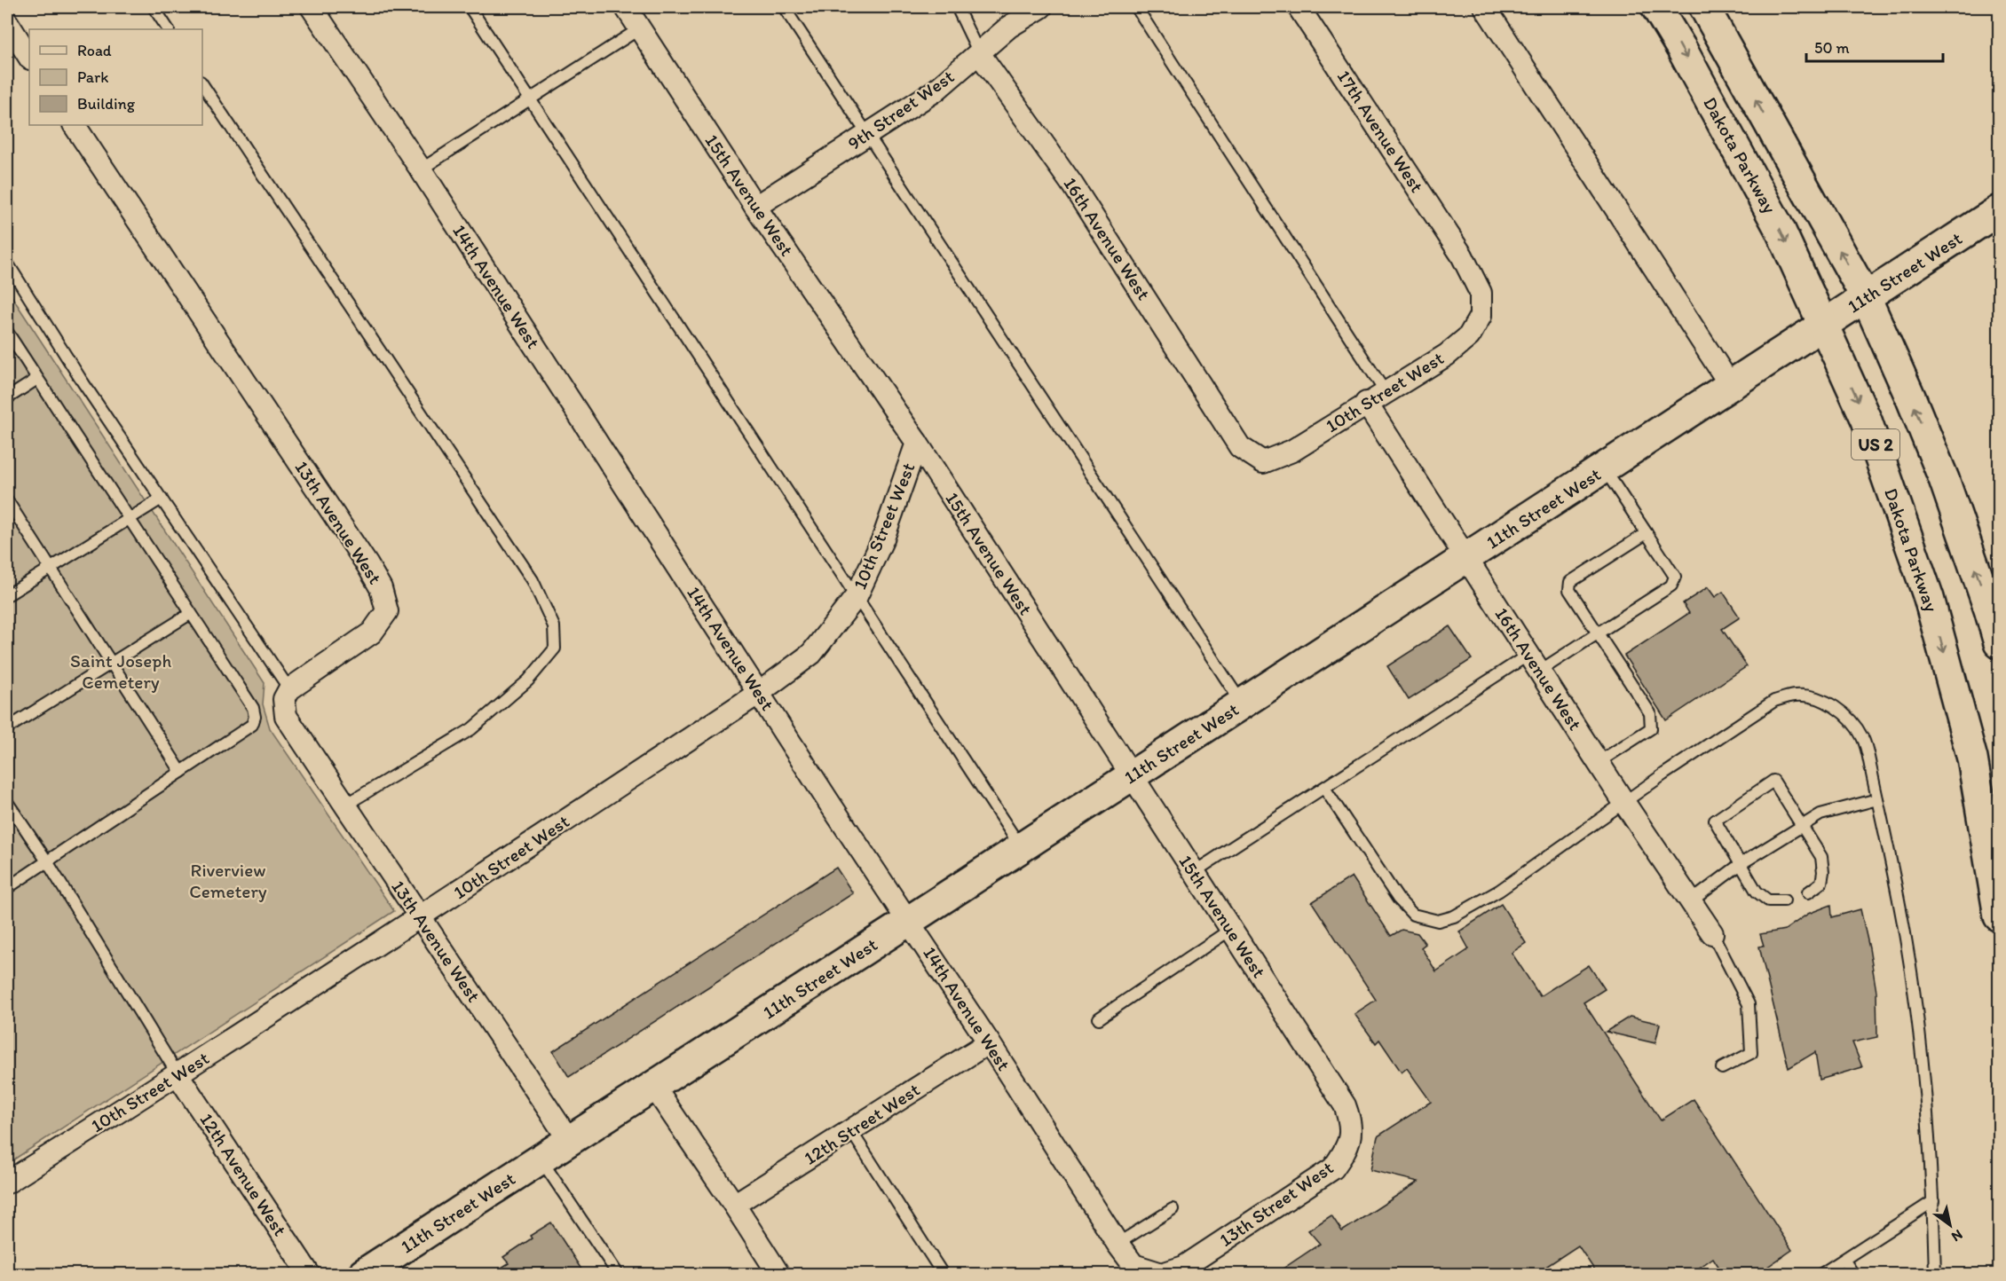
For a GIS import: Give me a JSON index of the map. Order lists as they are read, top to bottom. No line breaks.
{"streets":{"main road":["Dakota Parkway","11th Street West","US 2"],"street":["9th Street West","17th Avenue West","15th Avenue West","16th Avenue West","14th Avenue West","10th Street West","13th Avenue West","12th Street West","12th Avenue West","13th Street West"]},"crossings":[["9th Street West","15th Avenue West"],["9th Street West","16th Avenue West"],["17th Avenue West","10th Street West"],["Dakota Parkway","11th Street West"],["15th Avenue West","11th Street West"],["15th Avenue West","10th Street West"],["15th Avenue West","13th Street West"],["16th Avenue West","11th Street West"],["16th Avenue West","10th Street West"],["11th Street West","14th Avenue West"],["11th Street West","US 2"],["11th Street West","13th Avenue West"],["14th Avenue West","10th Street West"],["14th Avenue West","12th Street West"],["14th Avenue West","13th Street West"],["10th Street West","13th Avenue West"],["10th Street West","12th Avenue West"]],"parks":["Saint Joseph Cemetery","Riverview Cemetery"],"legend":["Road","Park","Building"],"scale_bar":"50 m","north":"bottom right"}
